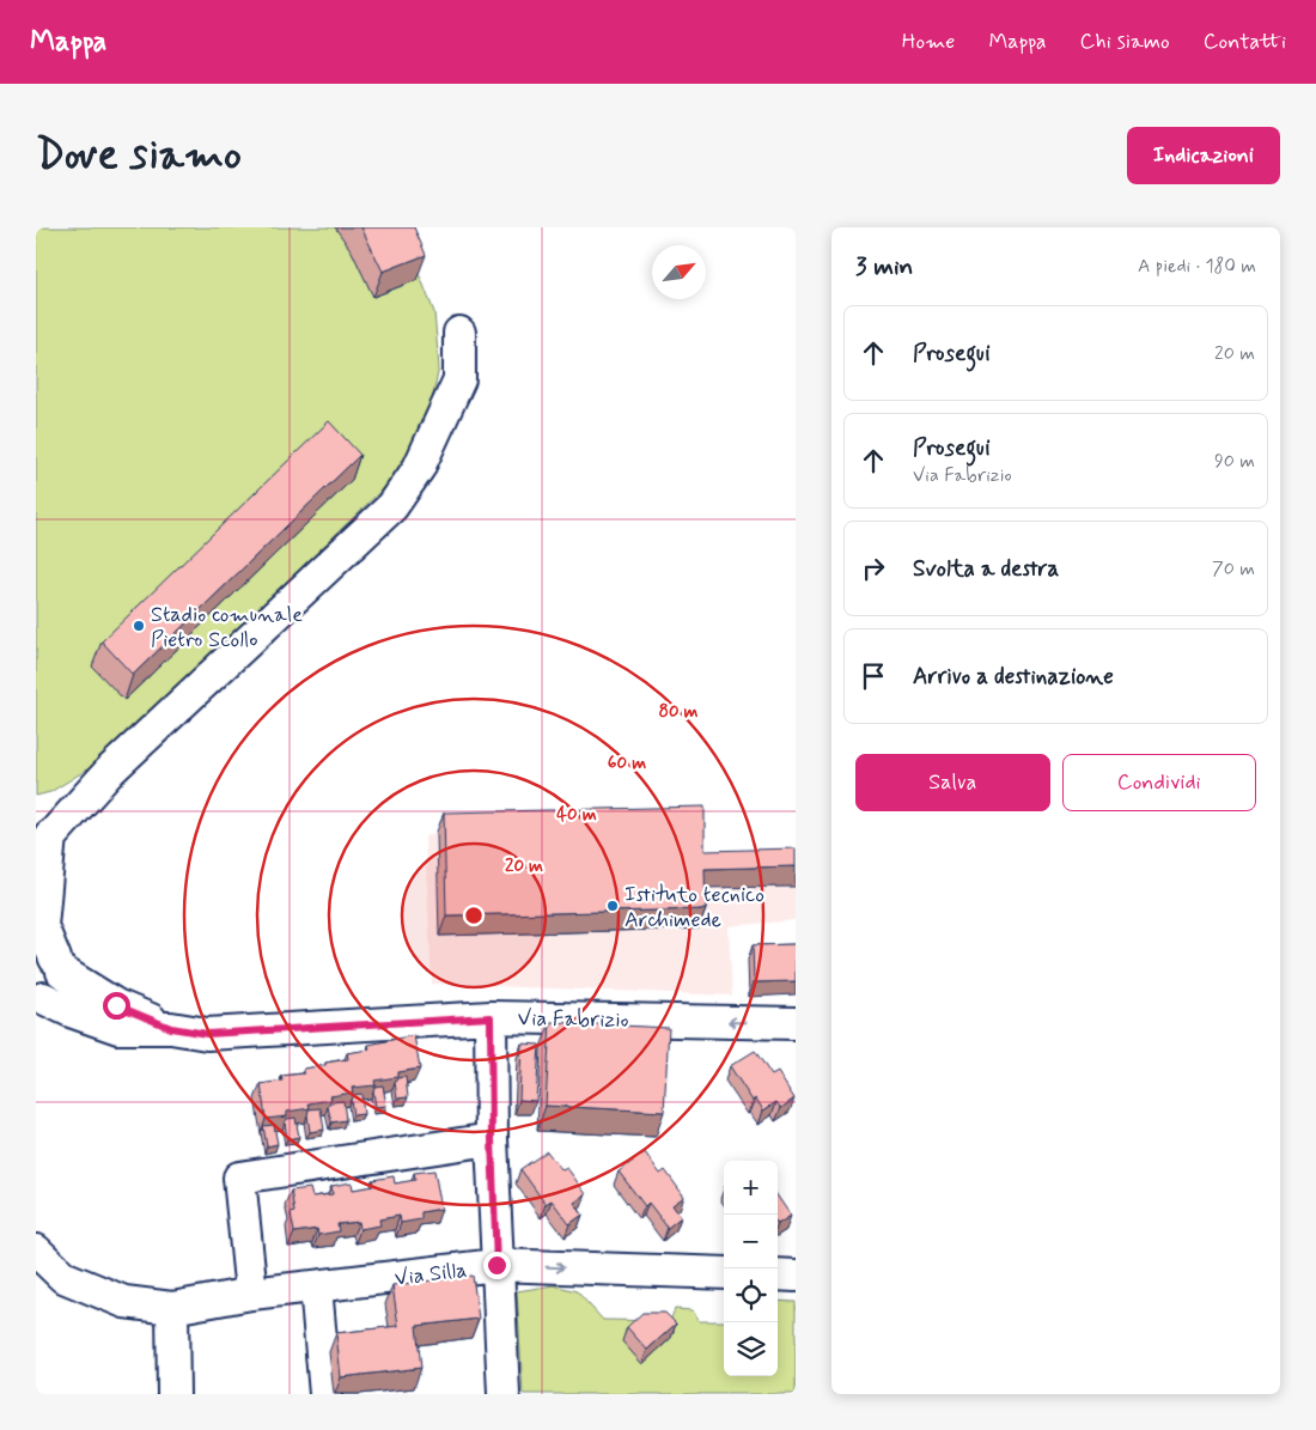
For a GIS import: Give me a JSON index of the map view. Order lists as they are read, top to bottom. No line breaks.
{"streets":{"street":["Via Fabrizio","Via Silla"]},"one_way":["Via Fabrizio"],"places":["Stadio comunale Pietro Scollo","Istituto tecnico Archimede"],"north":"top right","page":{"header":"Mappa","nav":["Home","Mappa","Chi siamo","Contatti"],"buttons":["Indicazioni",["Salva","Condividi"]],"title":"Dove siamo","heading":["3 min","A piedi · 180 m"],"list":[["Prosegui","20 m"],["Prosegui","Via Fabrizio","90 m"],["Svolta a destra","70 m"],"Arrivo a destinazione"],"map_buttons":["+","−"]},"rings":["80 m","60 m","40 m","20 m"]}
